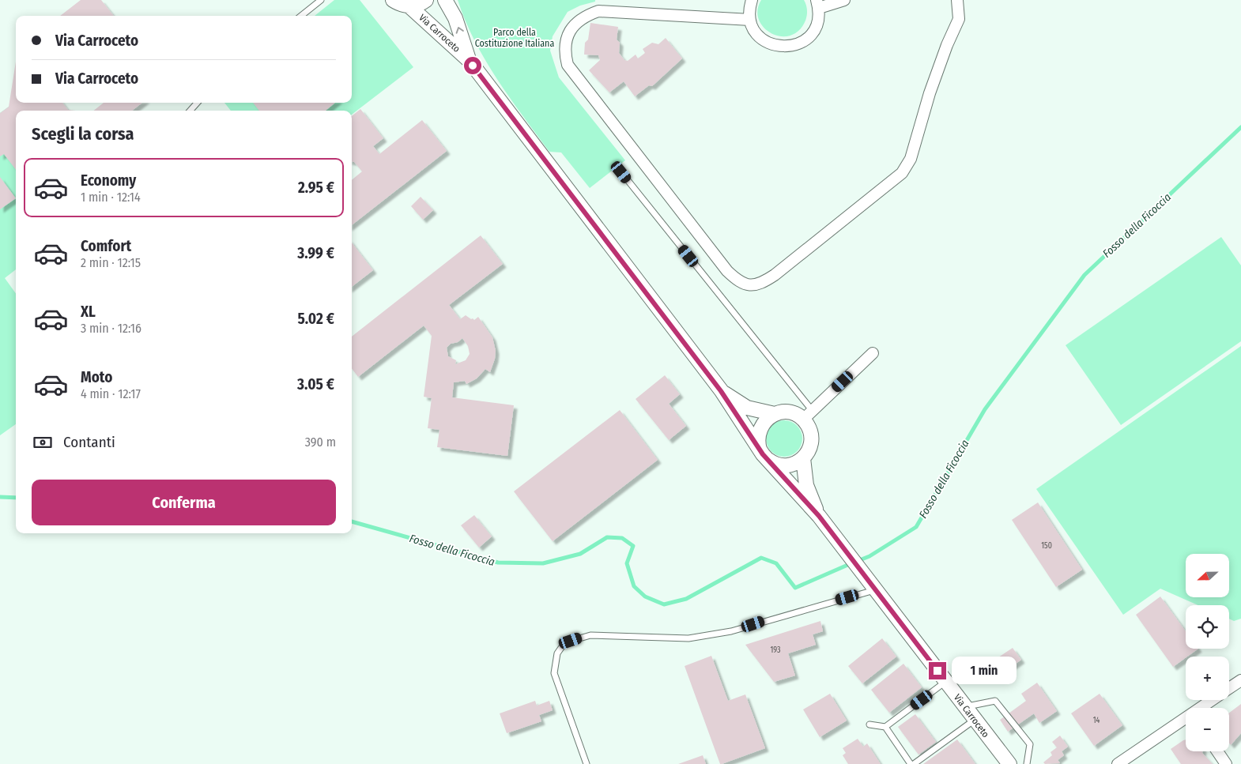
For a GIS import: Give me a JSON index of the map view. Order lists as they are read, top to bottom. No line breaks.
{"streets":{"street":["Via Carroceto"]},"water":["Fosso della Ficoccia"],"parks":["Parco della Costituzione Italiana"],"house_numbers":["150","193","14"],"north":"left","page":{"banner":["Via Carroceto","Via Carroceto"],"heading":"Scegli la corsa","list":[{"name":"Economy","note":"1 min · 12:14","value":"2.95 €"},{"name":"Comfort","note":"2 min · 12:15","value":"3.99 €"},{"name":"XL","note":"3 min · 12:16","value":"5.02 €"},{"name":"Moto","note":"4 min · 12:17","value":"3.05 €"}],"pay":["Contanti","390 m"],"buttons":"Conferma","map_buttons":["+","−"],"bubble":"1 min"}}
